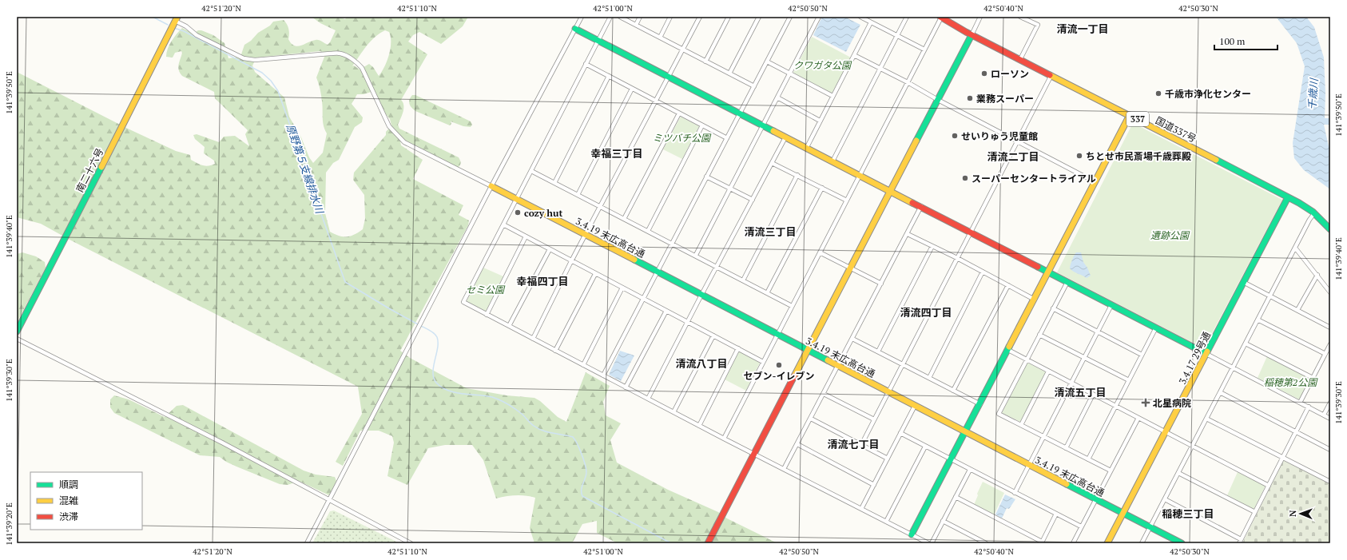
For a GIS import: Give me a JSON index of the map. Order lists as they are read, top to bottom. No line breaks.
{"streets":{"main road":["337","国道337号","南二十六号","3.4.19 末広高台通","3.4.17 29号通"]},"crossings":[["国道337号","3.4.17 29号通"],["3.4.19 末広高台通","3.4.17 29号通"]],"districts":["清流一丁目","幸福三丁目","清流二丁目","清流三丁目","幸福四丁目","清流四丁目","清流八丁目","清流五丁目","清流七丁目","稲穂三丁目"],"water":["千歳川","原野第５支線排水川"],"parks":["クワガタ公園","ミツバチ公園","遺跡公園","セミ公園","稲穂第2公園"],"places":{"other":["ローソン","千歳市浄化センター","業務スーパー","せいりゅう児童館","ちとせ市民斎場千歳葬殿","スーパーセンタートライアル","cozy hut","セブン-イレブン"],"health":["北星病院"]},"legend":["順調","混雑","渋滞"],"scale_bar":"100 m","north":"left","coordinates":["42°51'20\"N","42°51'10\"N","42°51'00\"N","42°50'50\"N","42°50'40\"N","42°50'30\"N","141°39'50\"E","141°39'40\"E","141°39'30\"E","141°39'20\"E"]}
